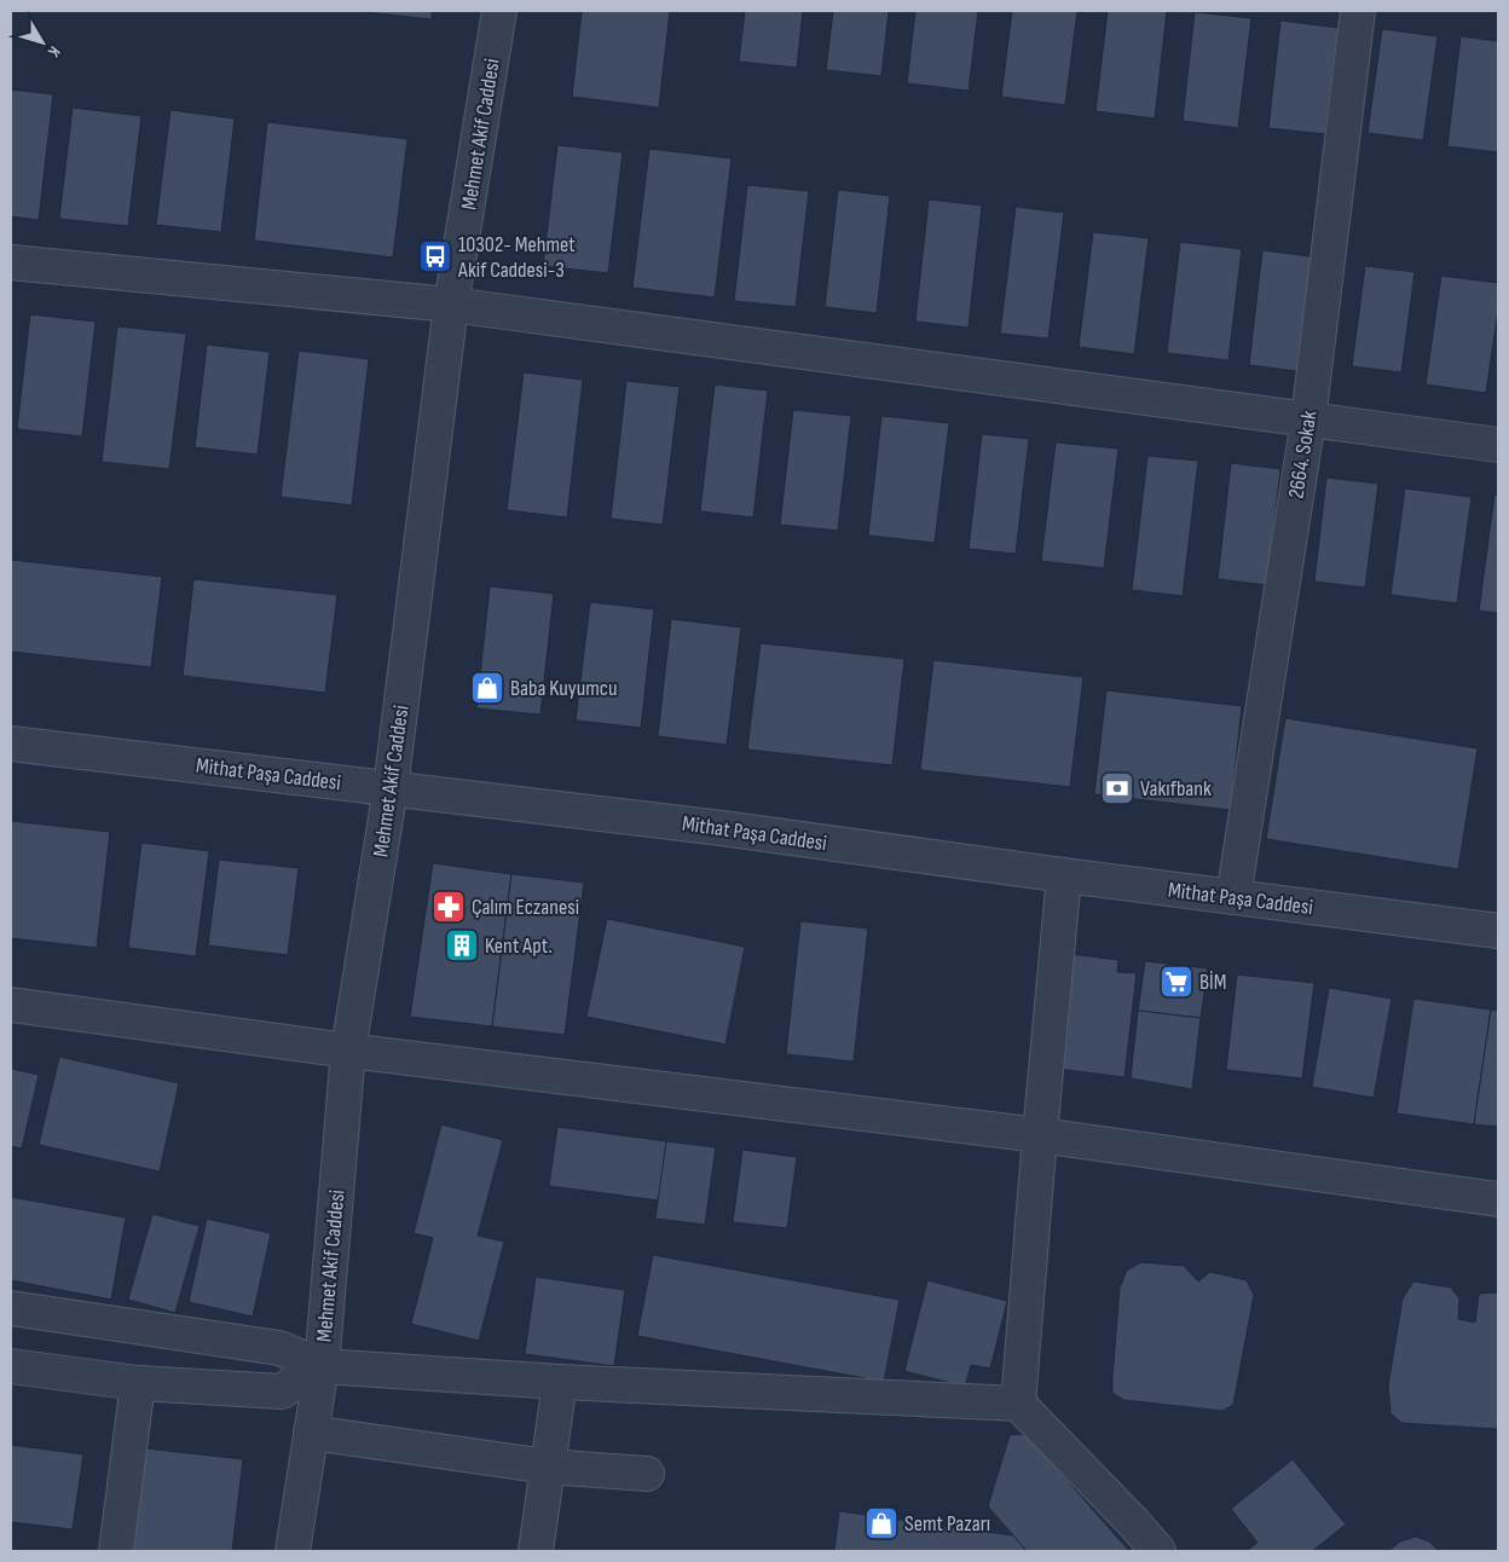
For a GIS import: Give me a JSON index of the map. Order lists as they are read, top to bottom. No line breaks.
{"streets":{"street":["Mehmet Akif Caddesi","2664. Sokak","Mithat Paşa Caddesi"]},"crossings":[["Mehmet Akif Caddesi","Mithat Paşa Caddesi"],["2664. Sokak","Mithat Paşa Caddesi"]],"places":{"bus stop":["10302- Mehmet Akif Caddesi-3"],"shop":["Baba Kuyumcu","Semt Pazarı"],"bank":["Vakıfbank"],"pharmacy":["Çalım Eczanesi"],"building":["Kent Apt."],"supermarket":["BİM"]},"north":"bottom right"}
